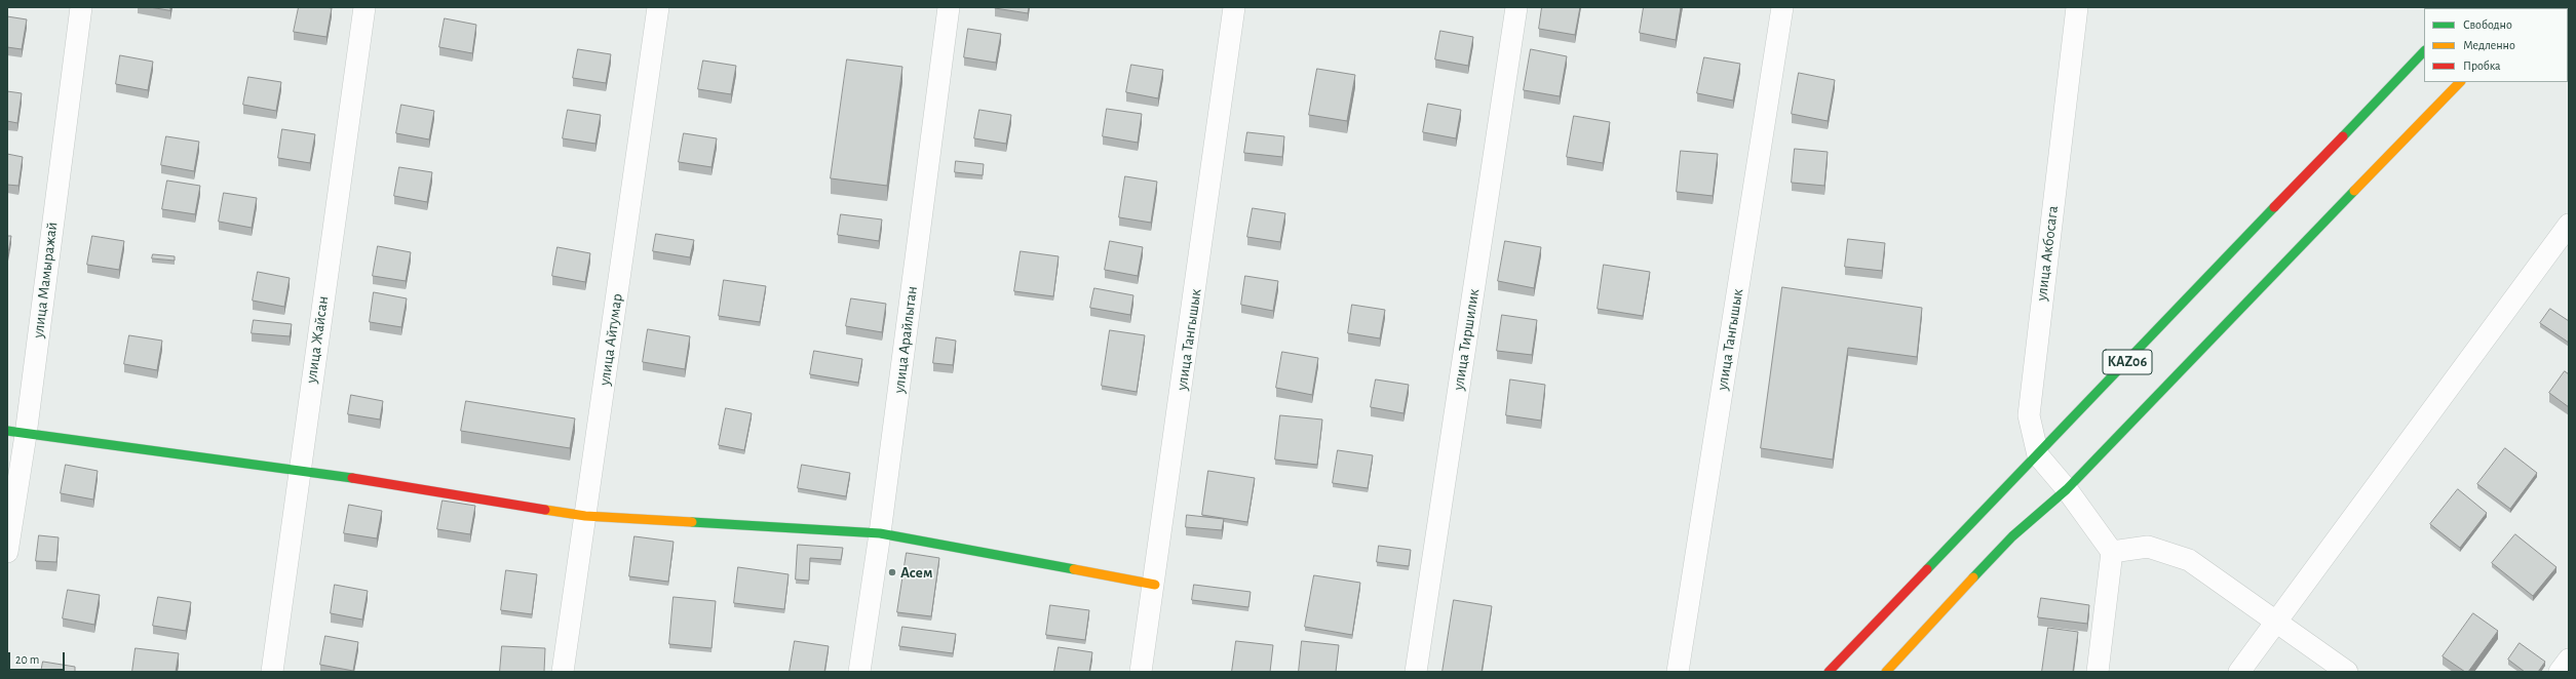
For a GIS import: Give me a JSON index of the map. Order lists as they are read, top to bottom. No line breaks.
{"streets":{"main road":["KАZ06"],"street":["улица Акбосага","улица Мамыражай","улица Жайсан","улица Айтумар","улица Арайлытан","улица Тангышык","улица Тиршилик"]},"crossings":[["улица Акбосага","KАZ06"]],"places":["Асем"],"legend":["Свободно","Медленно","Пробка"],"scale_bar":"20 m"}
